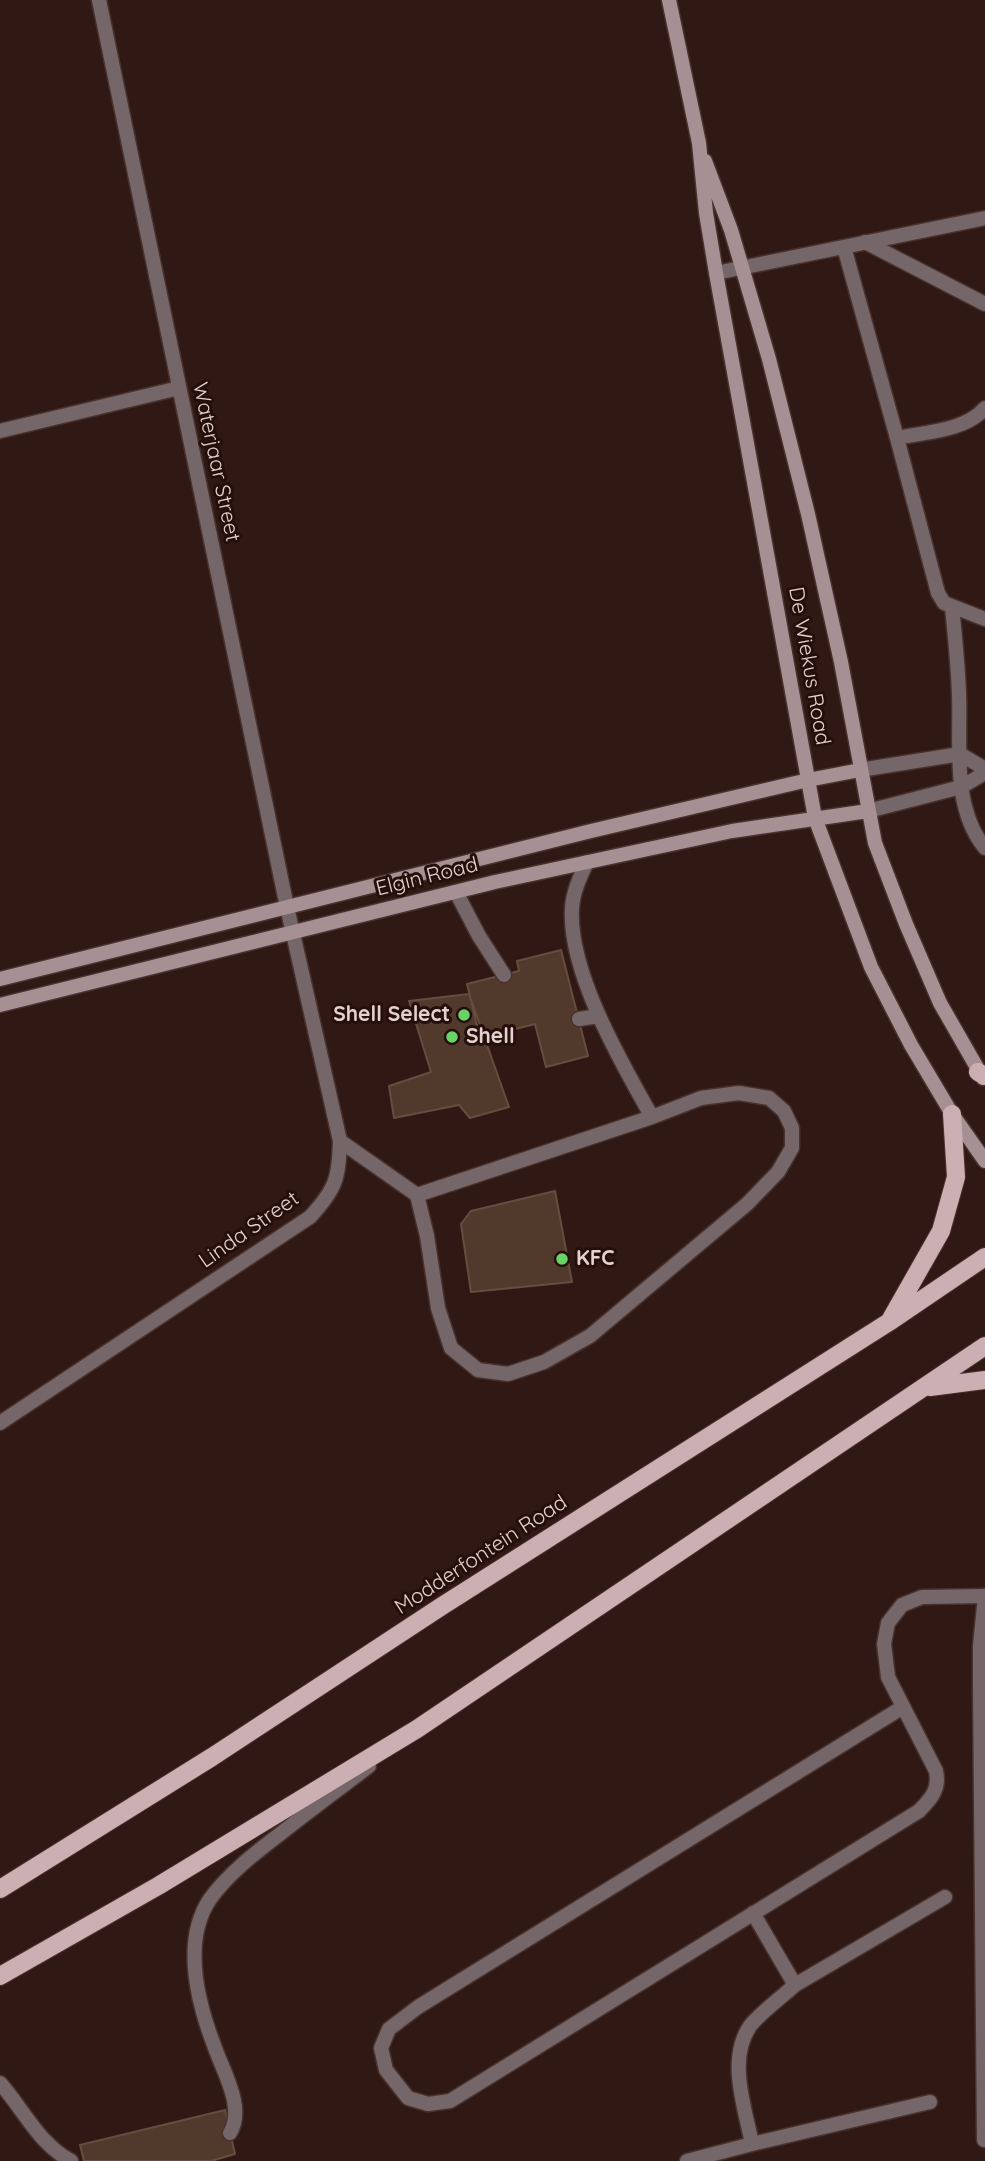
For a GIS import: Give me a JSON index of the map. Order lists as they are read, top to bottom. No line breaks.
{"streets":{"main road":["Modderfontein Road"],"street":["Waterjaar Street","De Wiekus Road","Elgin Road","Linda Street"]},"crossings":[["Waterjaar Street","Elgin Road"],["Waterjaar Street","Linda Street"],["De Wiekus Road","Elgin Road"],["Elgin Road","Linda Street"]],"places":["Shell Select","Shell","KFC"]}
